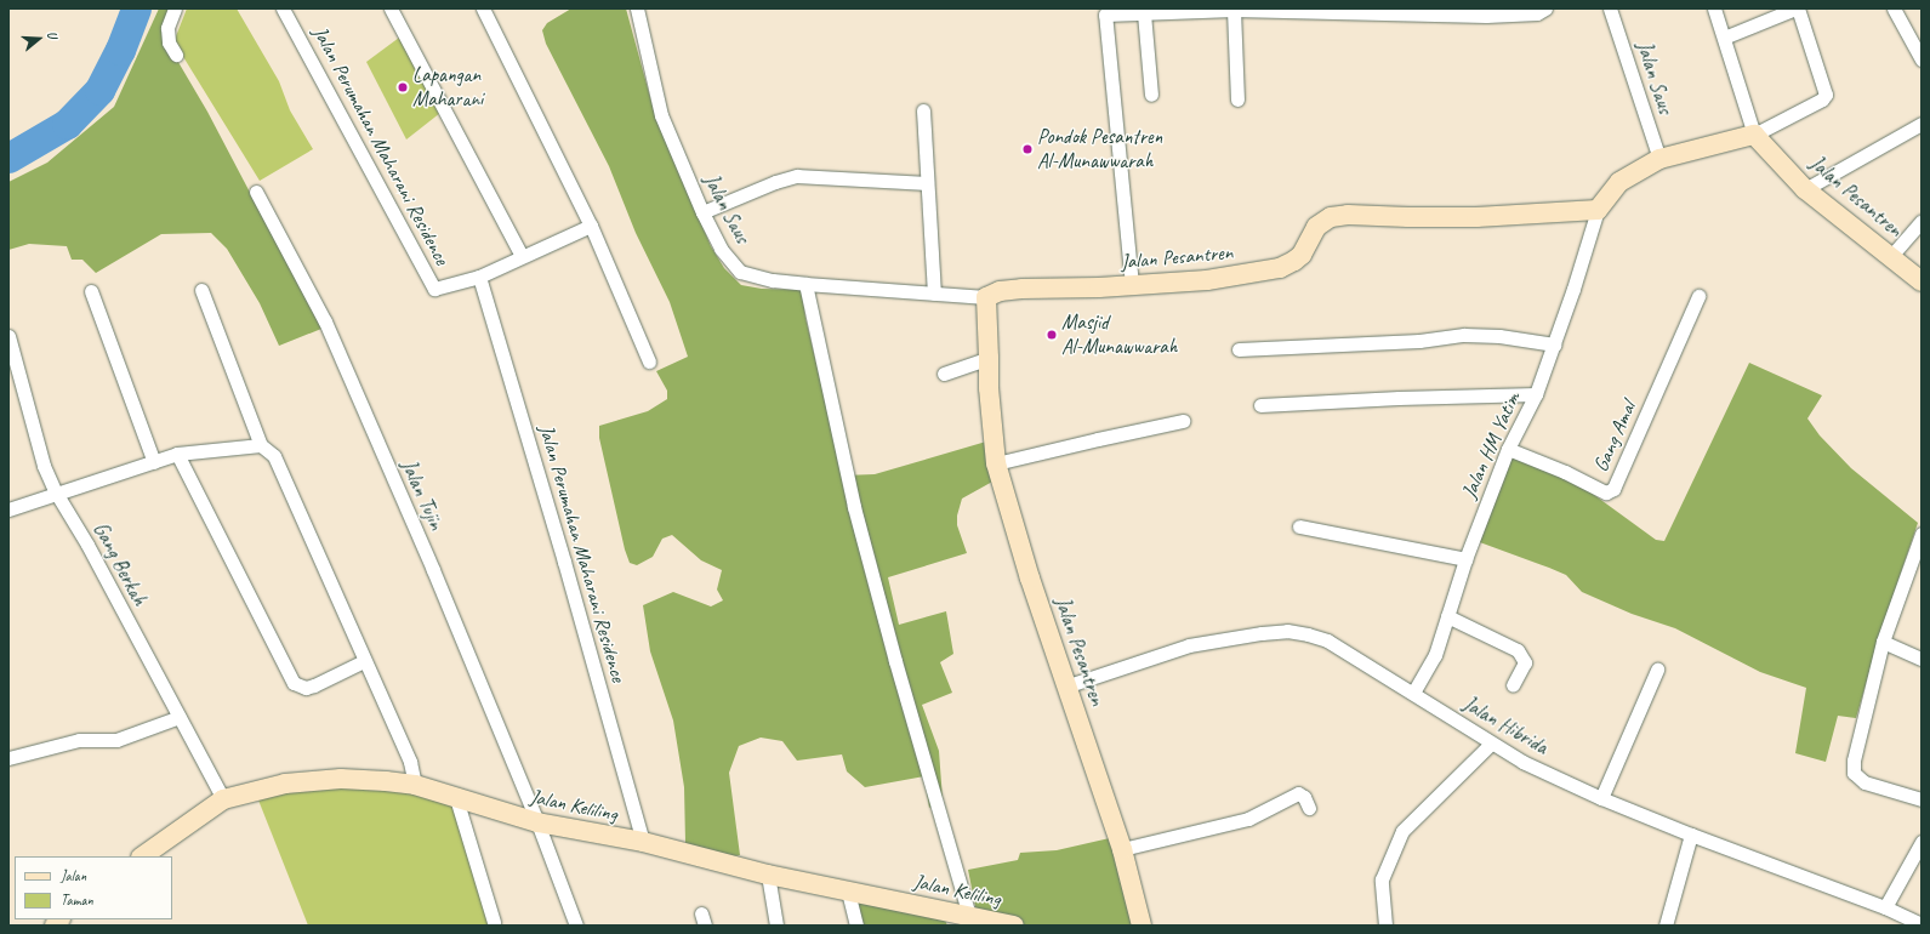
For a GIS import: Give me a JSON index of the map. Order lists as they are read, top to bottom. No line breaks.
{"streets":{"street":["Jalan Saus","Jalan Perumahan Maharani Residence","Jalan Pesantren","Gang Amal","Jalan HM Yatim","Jalan Tujin","Gang Berkah","Jalan Hibrida","Jalan Keliling"]},"crossings":[["Jalan Saus","Jalan Pesantren"],["Jalan Perumahan Maharani Residence","Jalan Keliling"],["Jalan Pesantren","Jalan HM Yatim"],["Jalan Pesantren","Jalan Hibrida"],["Gang Amal","Jalan HM Yatim"],["Jalan HM Yatim","Jalan Hibrida"],["Jalan Tujin","Jalan Keliling"],["Gang Berkah","Jalan Keliling"]],"places":["Lapangan Maharani","Pondok Pesantren Al-Munawwarah","Masjid Al-Munawwarah"],"legend":["Jalan","Taman"],"north":"right"}
